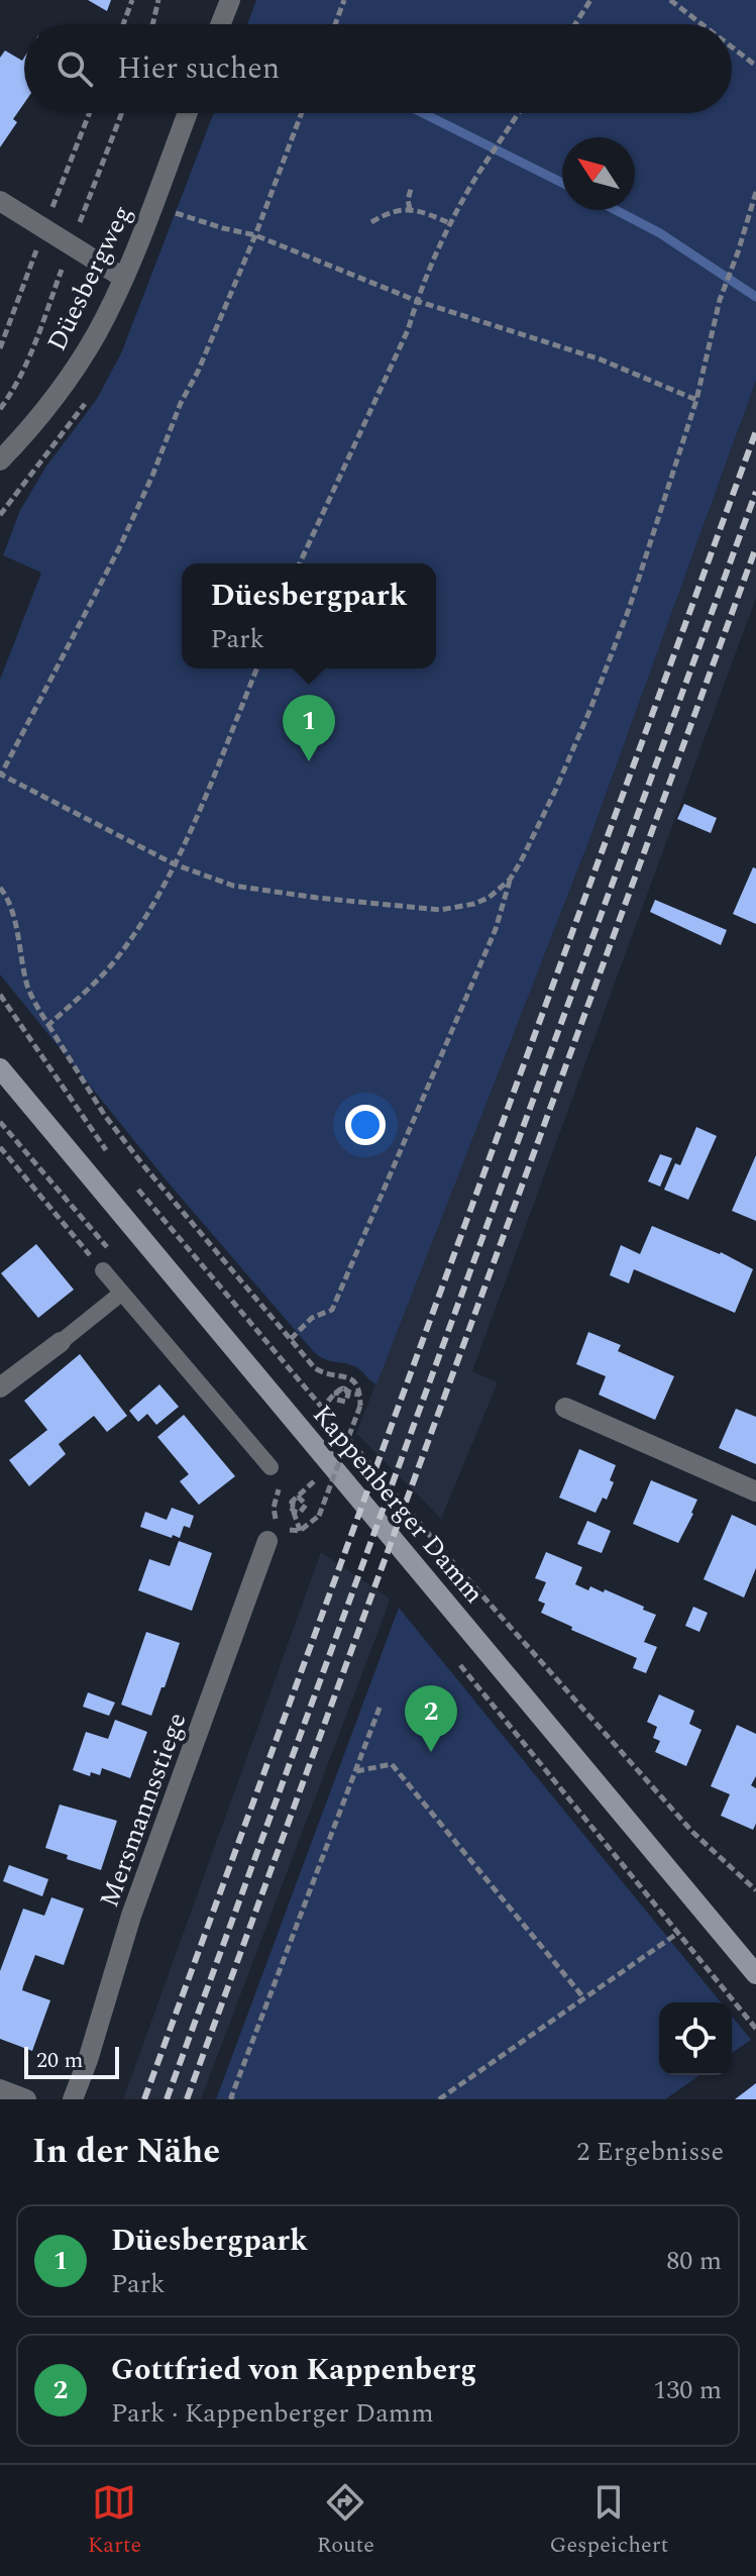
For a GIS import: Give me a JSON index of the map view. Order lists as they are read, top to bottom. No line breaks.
{"streets":{"main road":["Kappenberger Damm"],"street":["Düesbergweg","Mersmannsstiege"]},"scale_bar":"20 m","north":"top left","page":{"search":"Hier suchen","popup":["Düesbergpark","Park"],"pins":["1","2"],"scale":"20 m","heading":["In der Nähe","2 Ergebnisse"],"list":[{"mark":"1","name":"Düesbergpark","note":"Park","value":"80 m"},{"mark":"2","name":"Gottfried von Kappenberg","note":"Park · Kappenberger Damm","value":"130 m"}],"nav":["Karte","Route","Gespeichert"]}}
